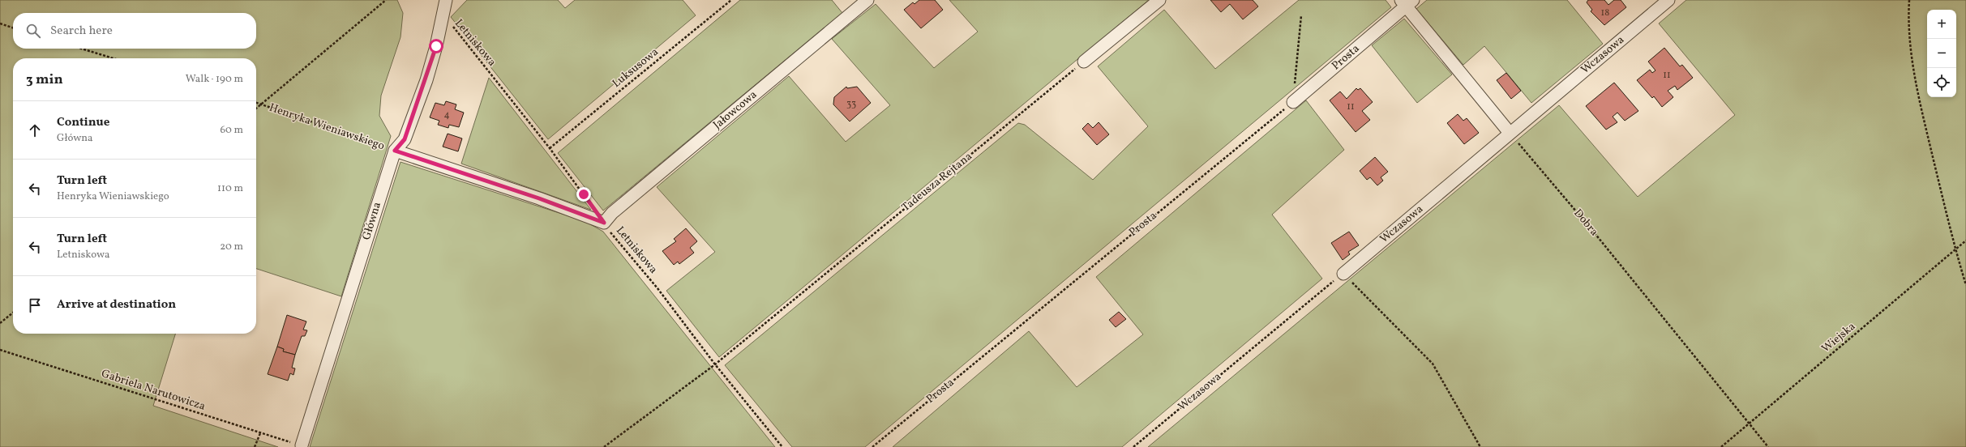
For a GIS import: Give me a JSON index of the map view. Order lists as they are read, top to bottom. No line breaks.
{"streets":{"street":["Wczasowa","Prosta","Jałowcowa","Henryka Wieniawskiego","Główna"],"path":["Letniskowa","Luksusowa","Tadeusza Rejtana","Dobra","Wiejska","Gabriela Narutowicza"]},"crossings":[["Letniskowa","Luksusowa"],["Letniskowa","Jałowcowa"],["Letniskowa","Henryka Wieniawskiego"],["Letniskowa","Tadeusza Rejtana"],["Letniskowa","Główna"],["Wczasowa","Dobra"],["Jałowcowa","Henryka Wieniawskiego"],["Henryka Wieniawskiego","Główna"],["Główna","Gabriela Narutowicza"],["Dobra","Wiejska"]],"house_numbers":["18","11","33","11","4"],"page":{"map_buttons":["+","−"],"search":"Search here","heading":["3 min","Walk · 190 m"],"list":[["Continue","Główna","60 m"],["Turn left","Henryka Wieniawskiego","110 m"],["Turn left","Letniskowa","20 m"],"Arrive at destination"]}}
